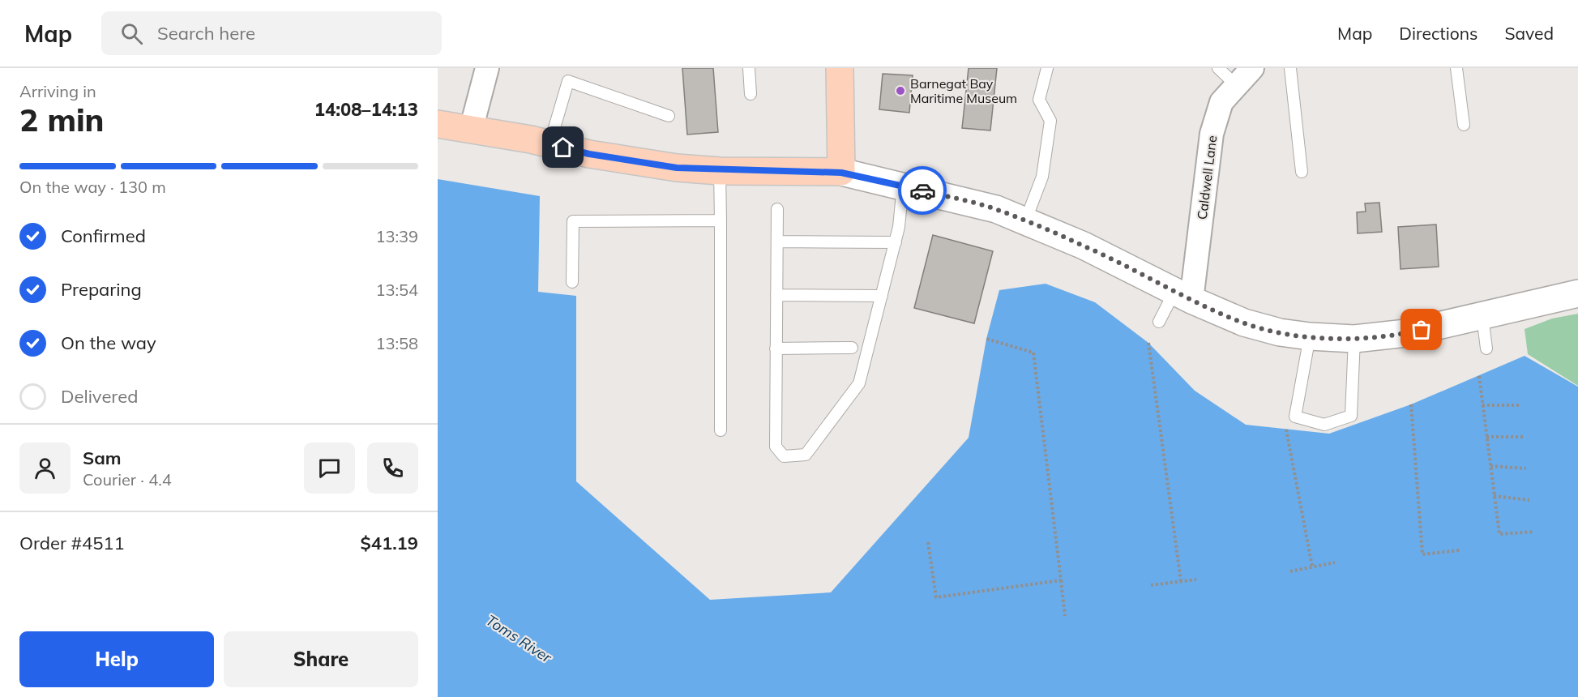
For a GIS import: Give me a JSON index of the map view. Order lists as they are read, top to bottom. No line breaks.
{"streets":{"street":["Caldwell Lane"]},"water":["Toms River"],"places":["Barnegat Bay Maritime Museum"],"page":{"header":"Map","search":"Search here","nav":["Map","Directions","Saved"],"heading":["2 min","Arriving in","14:08–14:13"],"panel":["Sam","Courier · 4.4","Order #4511","$41.19"],"bar":"On the way · 130 m","list":[["Confirmed","13:39"],["Preparing","13:54"],["On the way","13:58"],"Delivered"],"buttons":["Help","Share"]}}
